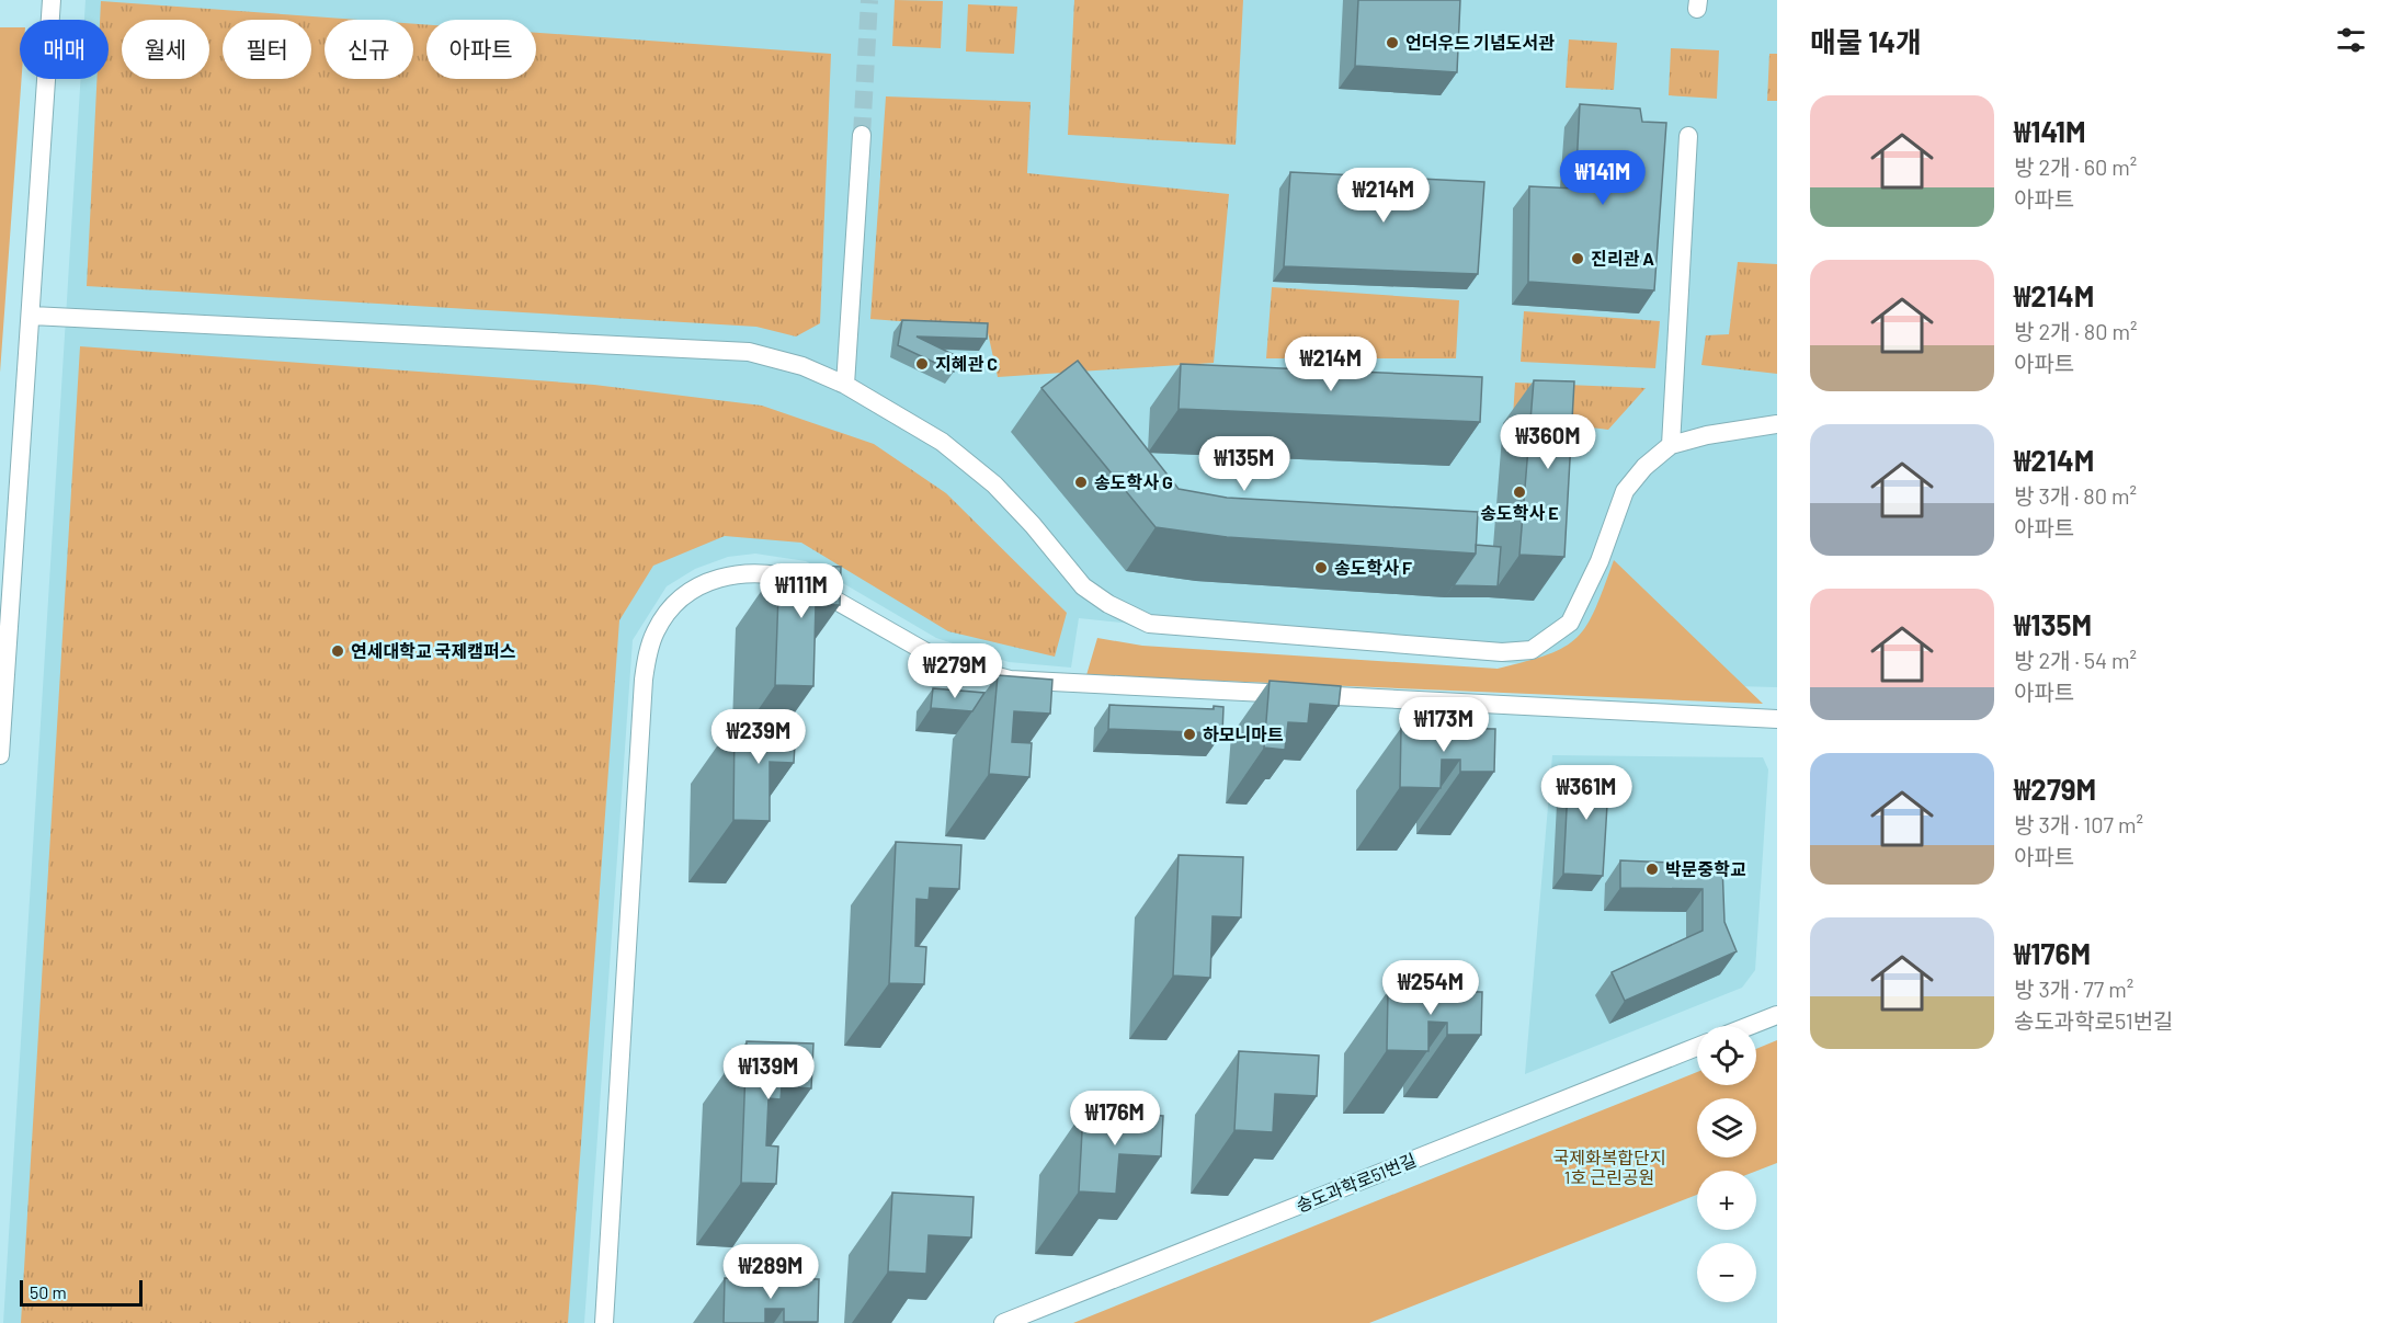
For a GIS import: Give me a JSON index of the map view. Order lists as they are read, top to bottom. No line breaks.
{"streets":{"street":["송도과학로51번길"]},"parks":["국제화복합단지 1호 근린공원"],"places":["언더우드 기념도서관","진리관 A","지혜관 C","송도학사 G","송도학사 E","송도학사 F","연세대학교 국제캠퍼스","하모니마트","박문중학교"],"scale_bar":"50 m","page":{"heading":"매물 14개","chip":["매매","월세","필터","신규","아파트"],"list":[{"name":"₩141M","note":"방 2개 · 60 m² · 아파트"},{"name":"₩214M","note":"방 2개 · 80 m² · 아파트"},{"name":"₩214M","note":"방 3개 · 80 m² · 아파트"},{"name":"₩135M","note":"방 2개 · 54 m² · 아파트"},{"name":"₩279M","note":"방 3개 · 107 m² · 아파트"},{"name":"₩176M","note":"방 3개 · 77 m² · 송도과학로51번길"}],"price":["₩141M","₩214M","₩214M","₩360M","₩135M","₩111M","₩279M","₩173M","₩239M","₩361M","₩254M","₩139M","₩176M","₩289M"],"map_buttons":["+","−"],"scale":"50 m"}}
